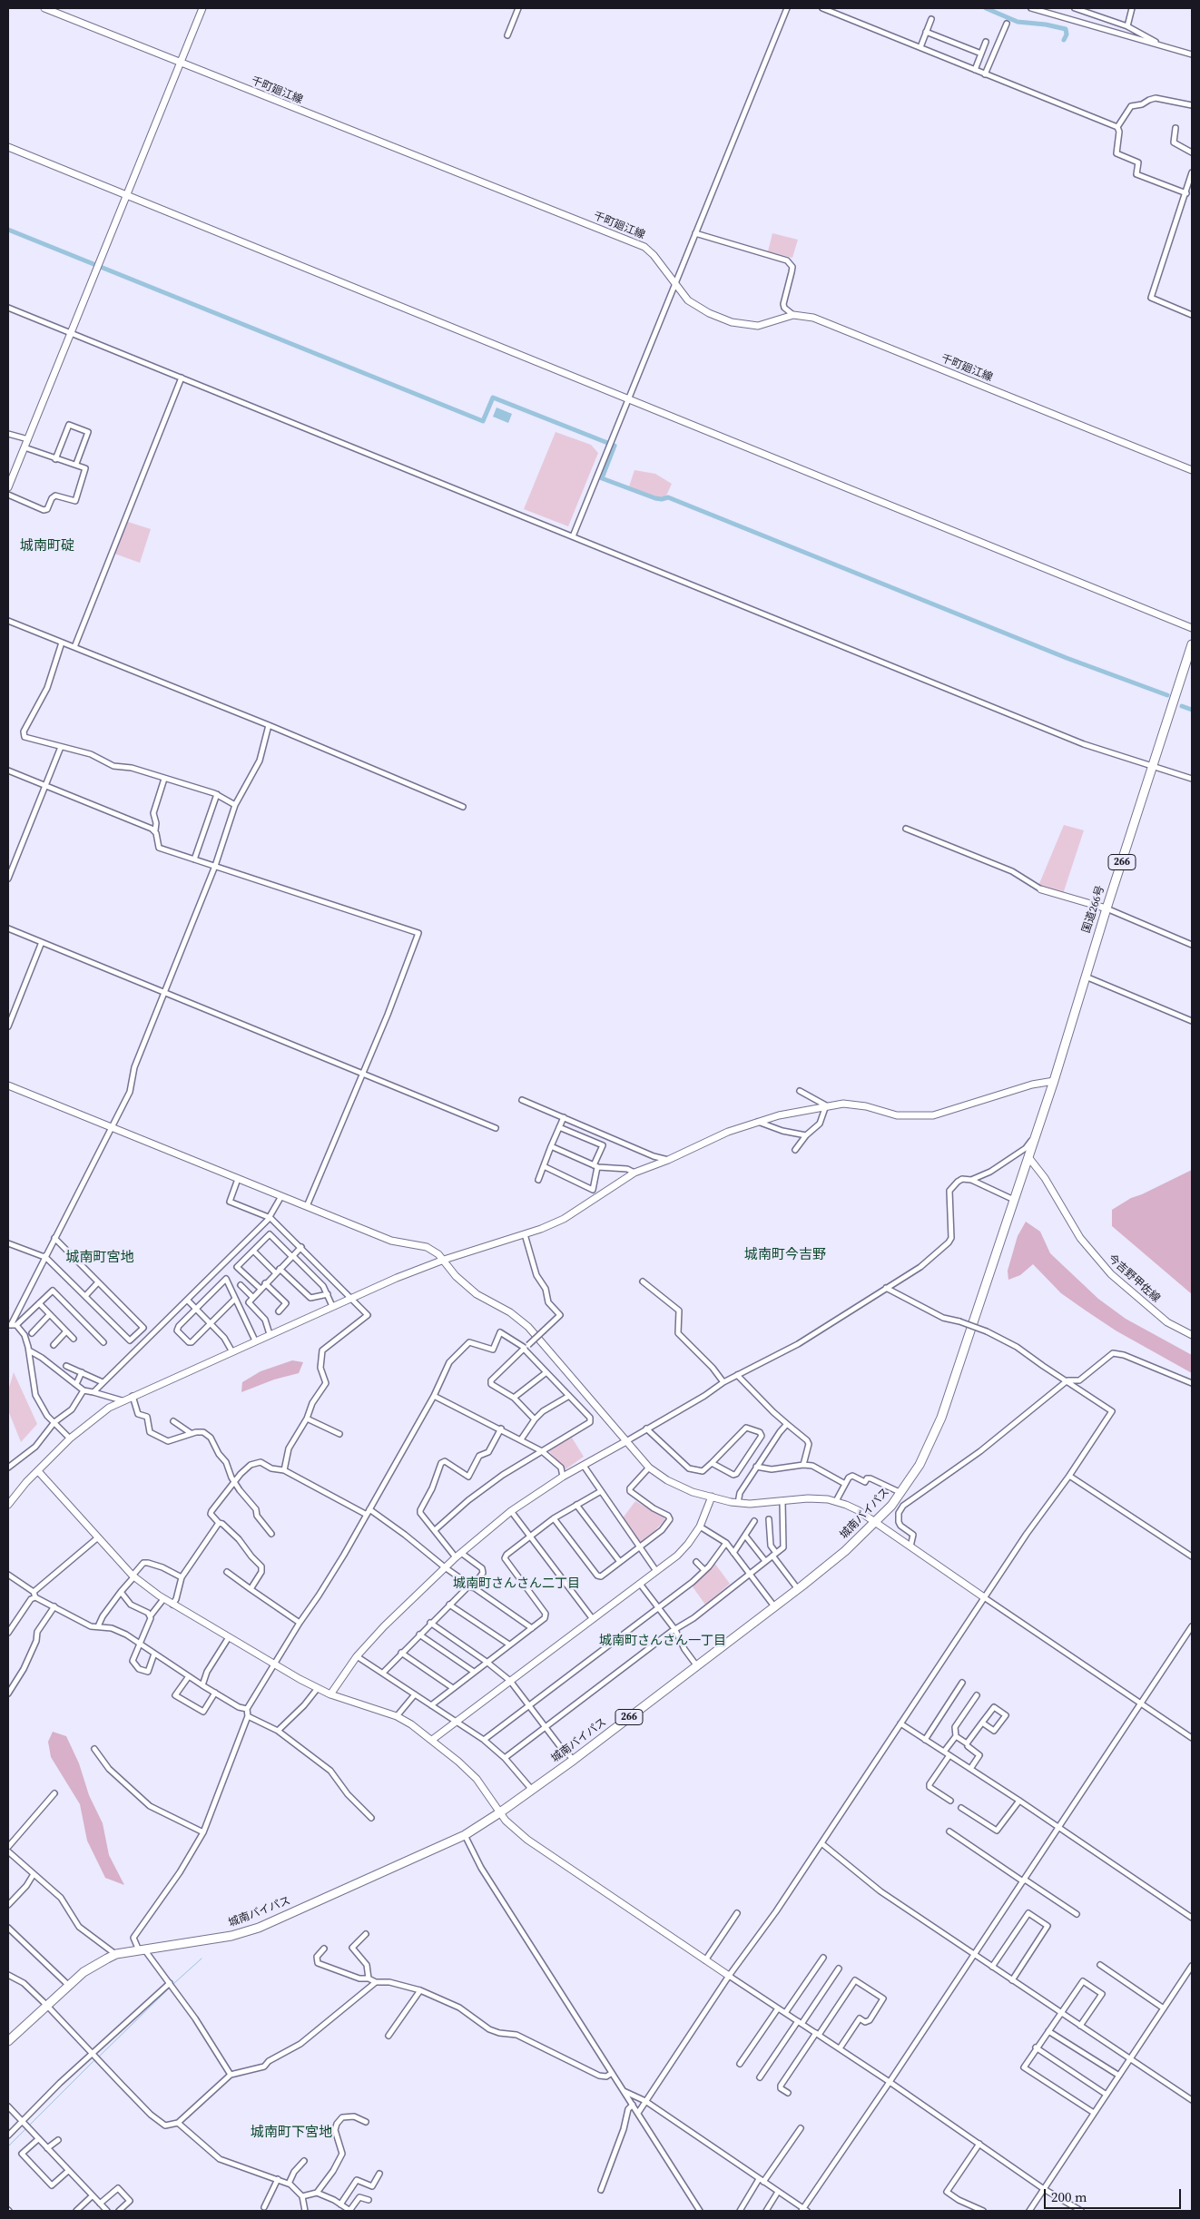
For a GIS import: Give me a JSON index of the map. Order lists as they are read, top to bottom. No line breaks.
{"streets":{"highway":["266","国道266号","城南バイパス"],"street":["千町廻江線","今吉野甲佐線"]},"crossings":[["国道266号","今吉野甲佐線"],["国道266号","城南バイパス"],["今吉野甲佐線","城南バイパス"]],"districts":["城南町碇","城南町今吉野","城南町宮地","城南町さんさん二丁目","城南町さんさん一丁目","城南町下宮地"],"scale_bar":"200 m"}
